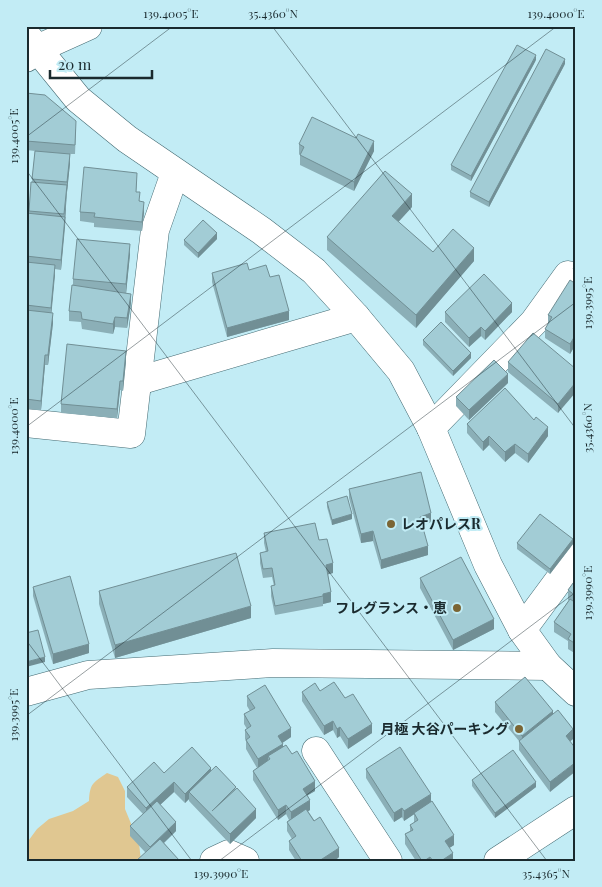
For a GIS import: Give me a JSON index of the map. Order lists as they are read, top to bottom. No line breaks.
{"places":["レオパレスR","フレグランス・恵","月極 大谷パーキング"],"scale_bar":"20 m","coordinates":["139.4005°E","35.4360°N","139.4000°E","139.3995°E","139.3990°E","35.4365°N"]}
